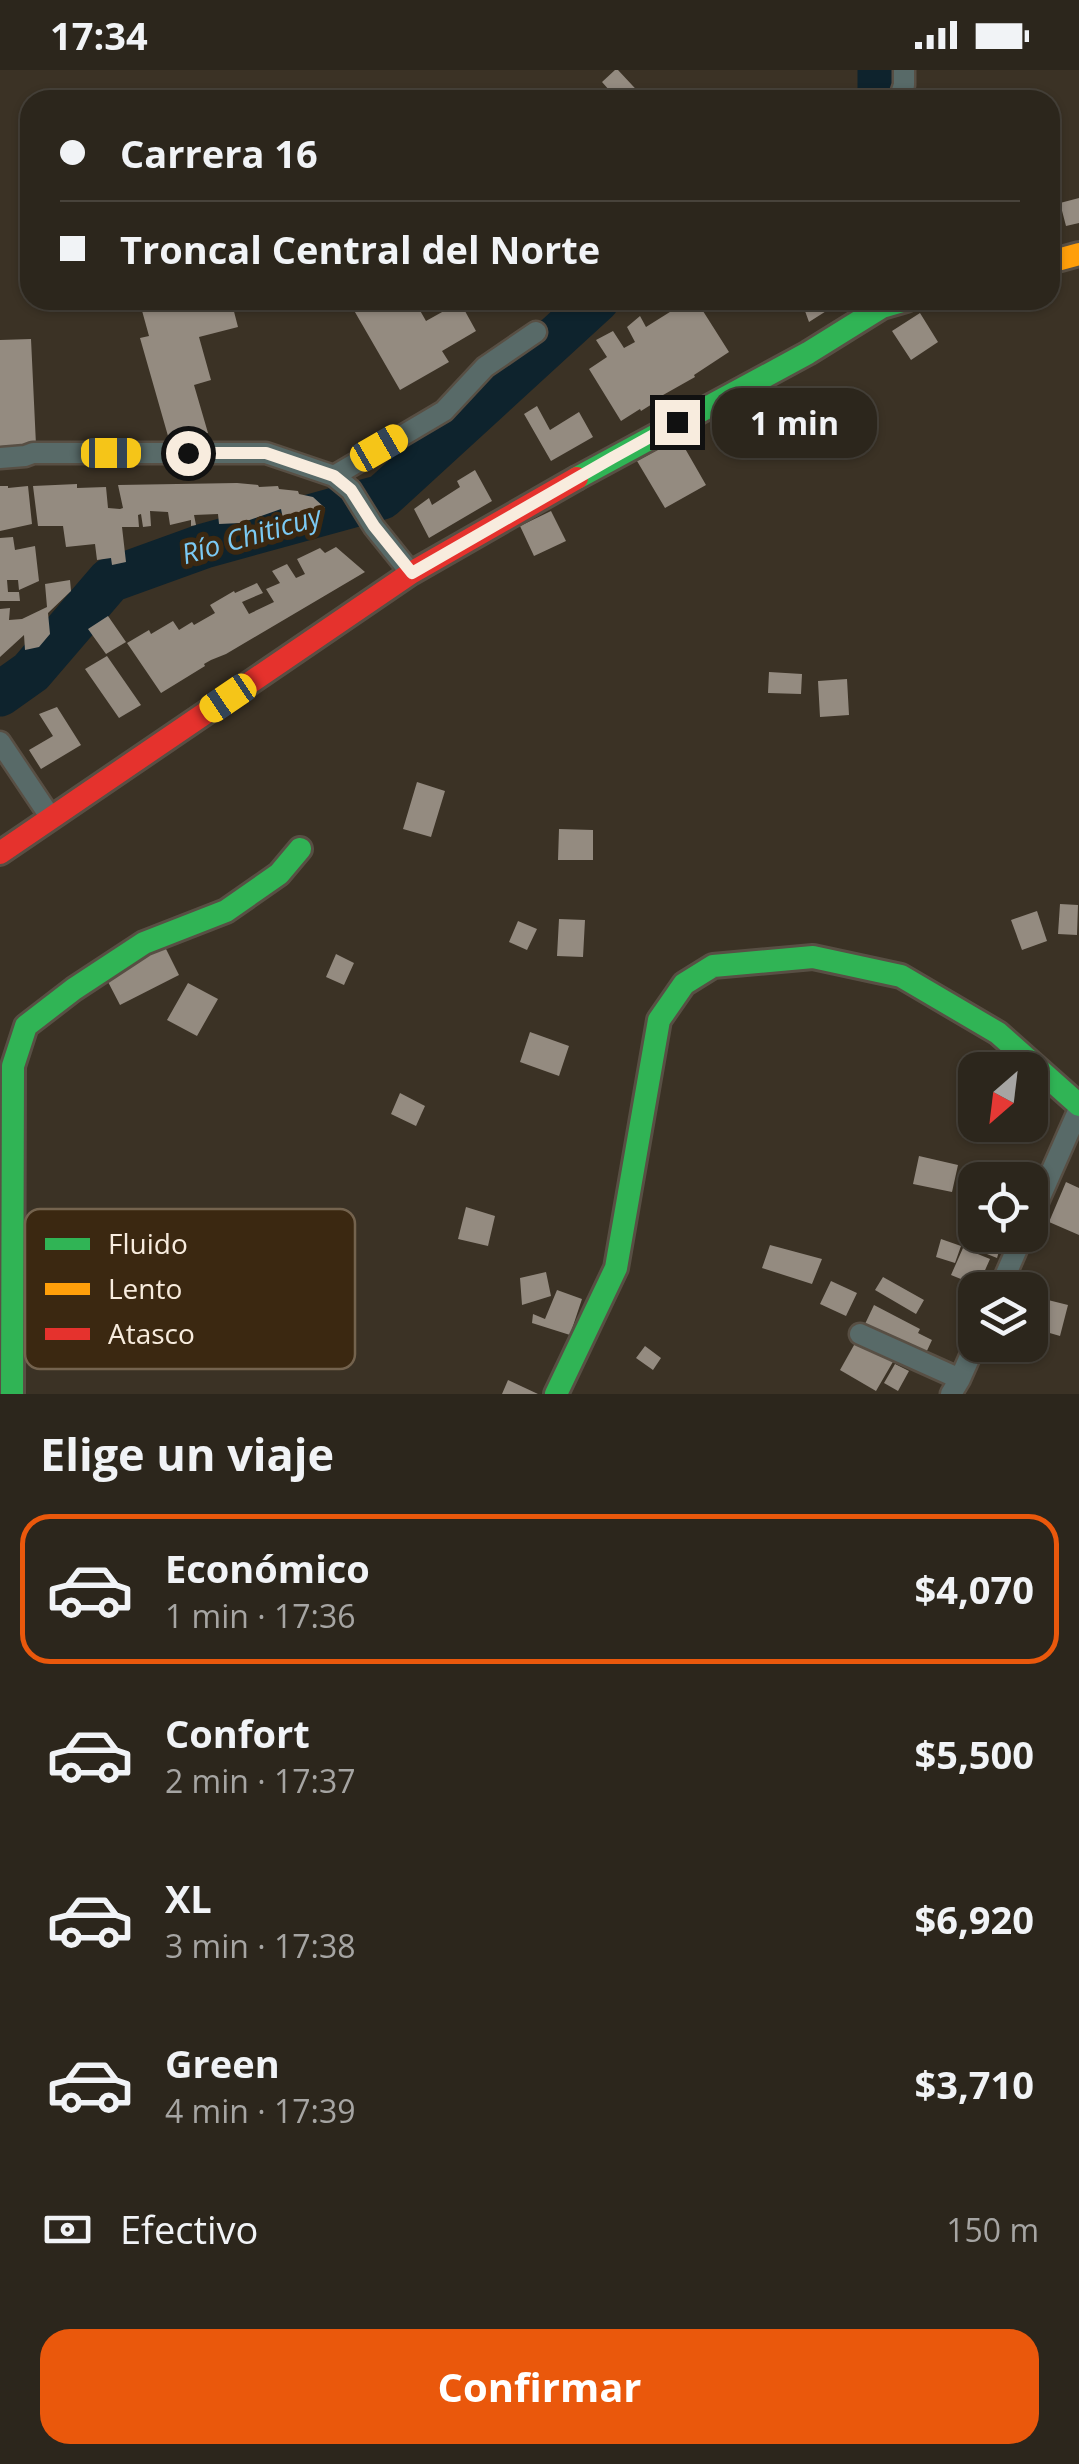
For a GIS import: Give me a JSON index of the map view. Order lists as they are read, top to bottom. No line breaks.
{"water":["Río Chiticuy"],"legend":["Fluido","Lento","Atasco"],"north":"bottom left","page":{"status":"17:34","banner":["Carrera 16","Troncal Central del Norte"],"bubble":"1 min","heading":"Elige un viaje","list":[{"name":"Económico","note":"1 min · 17:36","value":"$4,070"},{"name":"Confort","note":"2 min · 17:37","value":"$5,500"},{"name":"XL","note":"3 min · 17:38","value":"$6,920"},{"name":"Green","note":"4 min · 17:39","value":"$3,710"}],"pay":["Efectivo","150 m"],"buttons":"Confirmar"}}
